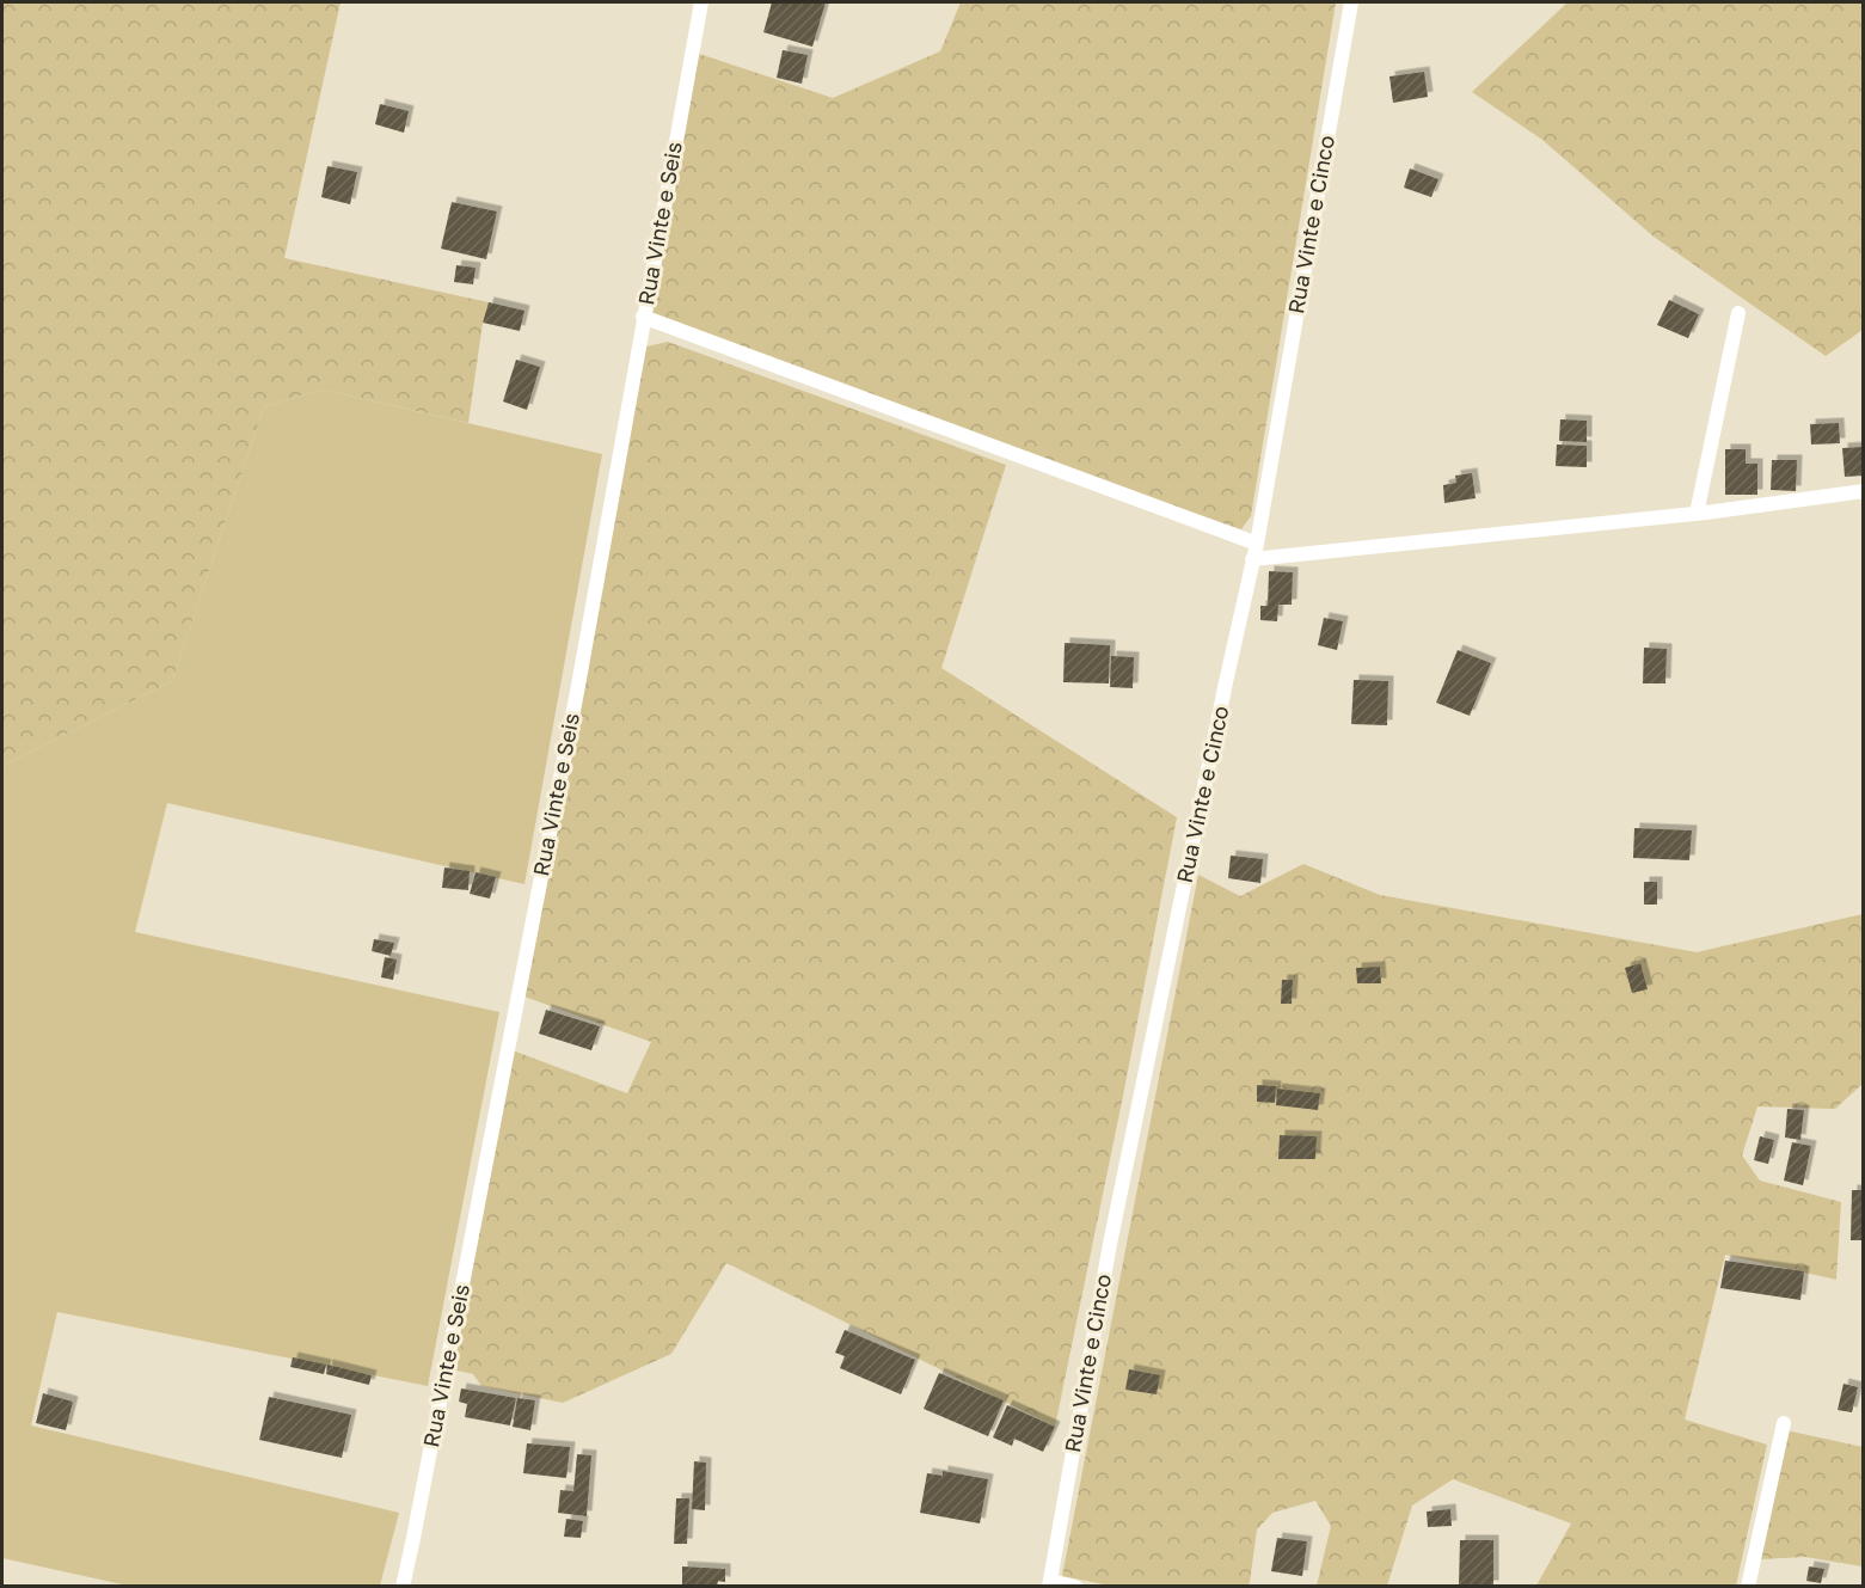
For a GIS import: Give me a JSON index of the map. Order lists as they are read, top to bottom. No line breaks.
{"streets":{"street":["Rua Vinte e Seis","Rua Vinte e Cinco"]}}
